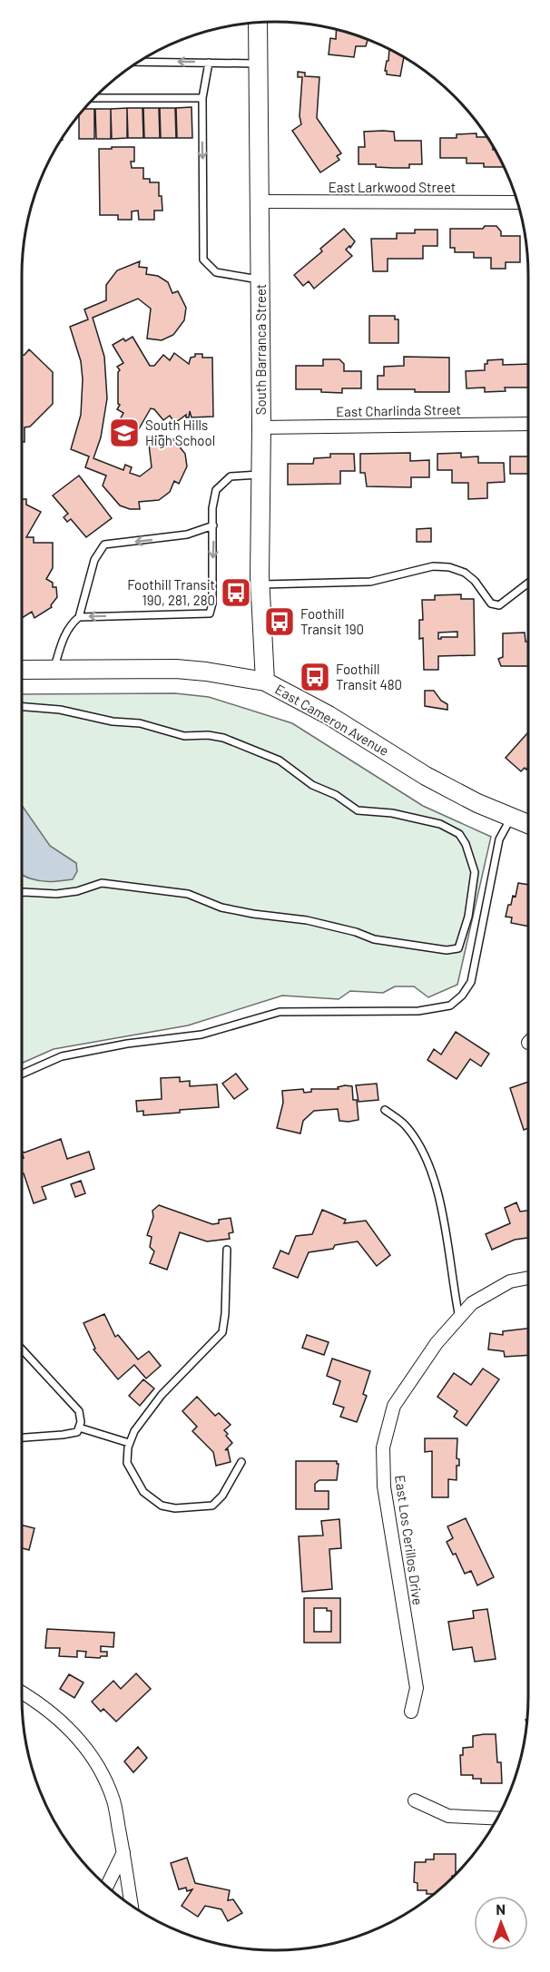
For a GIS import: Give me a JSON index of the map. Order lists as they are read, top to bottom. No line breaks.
{"streets":{"main road":["South Barranca Street","East Cameron Avenue"],"street":["East Larkwood Street","East Charlinda Street","East Los Cerillos Drive"]},"crossings":[["East Larkwood Street","South Barranca Street"],["South Barranca Street","East Charlinda Street"],["South Barranca Street","East Cameron Avenue"]],"places":{"school or university":["South Hills High School"],"bus stop":["Foothill Transit 190, 281, 280","Foothill Transit 190","Foothill Transit 480"]},"north":"top"}
